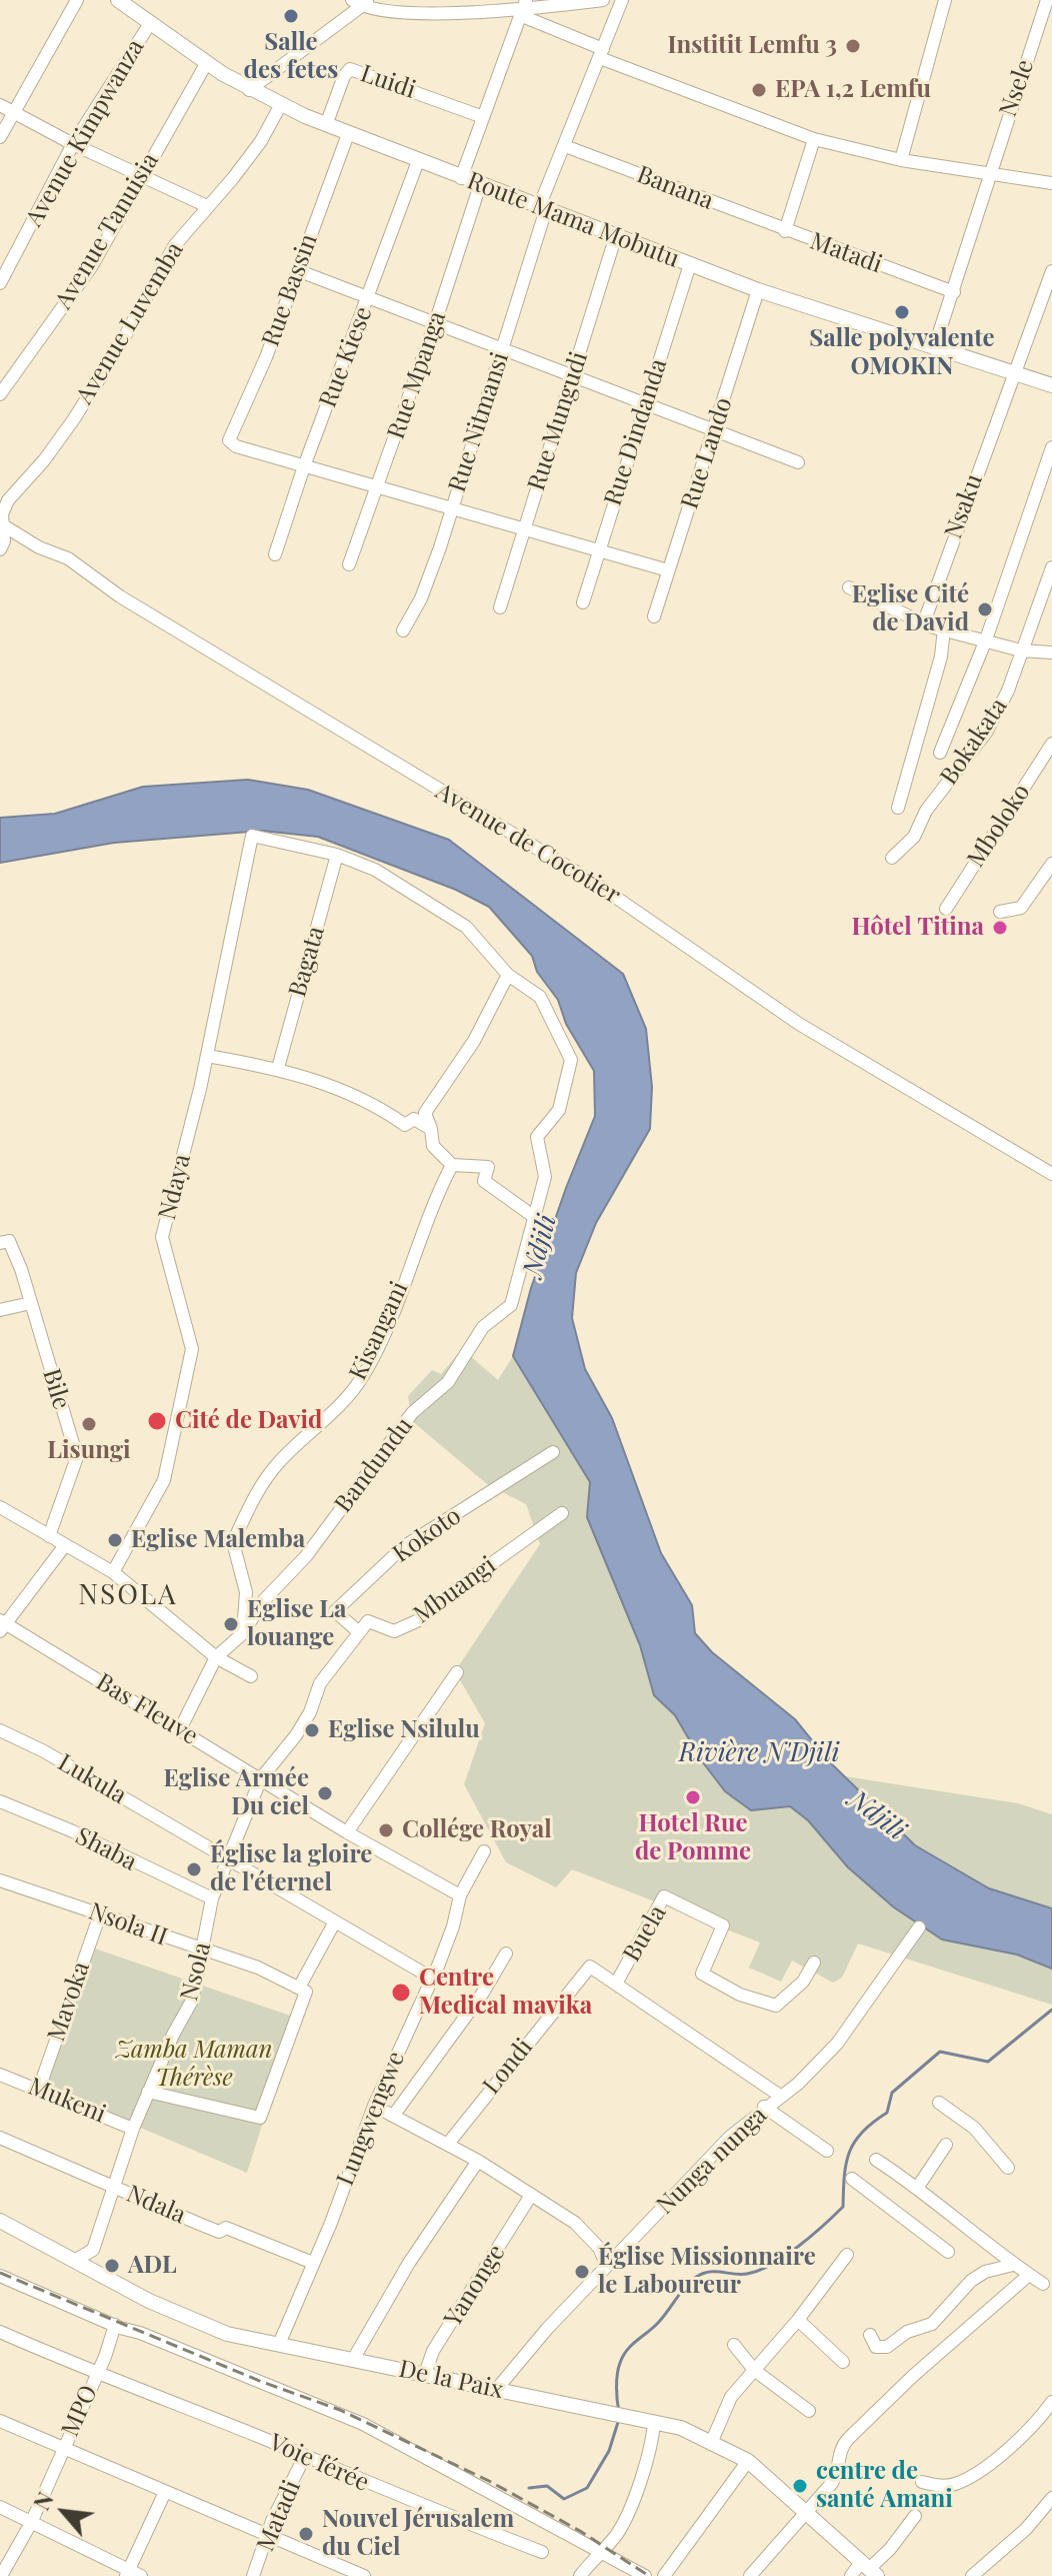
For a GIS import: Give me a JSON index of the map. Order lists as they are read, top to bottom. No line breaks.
{"streets":{"street":["Luidi","Nsele","Avenue Kimpwanza","Banana","Route Mama Mobutu","Avenue Tanuisia","Matadi","Rue Bassin","Avenue Luvemba","Rue Kiese","Rue Mpanga","Rue Mungudi","Rue Nitmansi","Rue Dindanda","Rue Lando","Nsaku","Bokakata","Mboloko","Avenue de Cocotier","Bagata","Ndaya","Kisangani","Bile","Bandundu","Kokoto","Mbuangi","Bas Fleuve","Lukula","Shaba","Nsola II","Buela","Nsola","Mavoka","Londi","Mukeni","Lungwengwe","Nunga nunga","Ndala","Yanonge","De la Paix","MPO","Voie férée"]},"crossings":[["Luidi","Route Mama Mobutu"],["Avenue Kimpwanza","Route Mama Mobutu"],["Banana","Matadi"],["Route Mama Mobutu","Avenue Tanuisia"],["Route Mama Mobutu","Rue Bassin"],["Route Mama Mobutu","Avenue Luvemba"],["Route Mama Mobutu","Rue Kiese"],["Route Mama Mobutu","Rue Mpanga"],["Route Mama Mobutu","Rue Mungudi"],["Route Mama Mobutu","Rue Nitmansi"],["Route Mama Mobutu","Rue Dindanda"],["Route Mama Mobutu","Rue Lando"],["Route Mama Mobutu","Nsaku"],["Matadi","Voie férée"],["Rue Bassin","Rue Kiese"],["Avenue Luvemba","Avenue de Cocotier"],["Bagata","Ndaya"],["Kisangani","Bandundu"],["Kokoto","Mbuangi"],["Kokoto","Nsola"],["Mbuangi","Nsola"],["Bas Fleuve","Nsola"],["Bas Fleuve","Lungwengwe"],["Lukula","Nsola"],["Lukula","Lungwengwe"],["Shaba","Nsola"],["Nsola II","Nsola"],["Nsola II","Mavoka"],["Buela","Londi"],["Nsola","Mukeni"],["Nsola","Ndala"],["Nsola","De la Paix"],["Mavoka","Mukeni"],["Lungwengwe","Ndala"],["Lungwengwe","De la Paix"],["Nunga nunga","De la Paix"],["Yanonge","De la Paix"],["MPO","Voie férée"]],"districts":["NSOLA"],"water":["Ndjili","Rivière N'Djili"],"parks":["Zamba Maman Thérèse"],"places":["Salle des fetes","Institit Lemfu 3","EPA 1,2 Lemfu","Salle polyvalente OMOKIN","Eglise Cité de David","Hôtel Titina","Cité de David","Lisungi","Eglise Malemba","Eglise La louange","Eglise Nsilulu","Eglise Armée Du ciel","Hotel Rue de Pomme","Collége Royal","Église la gloire de l'éternel","Centre Medical mavika","ADL","Église Missionnaire le Laboureur","centre de santé Amani","Nouvel Jérusalem du Ciel"],"north":"top left"}
